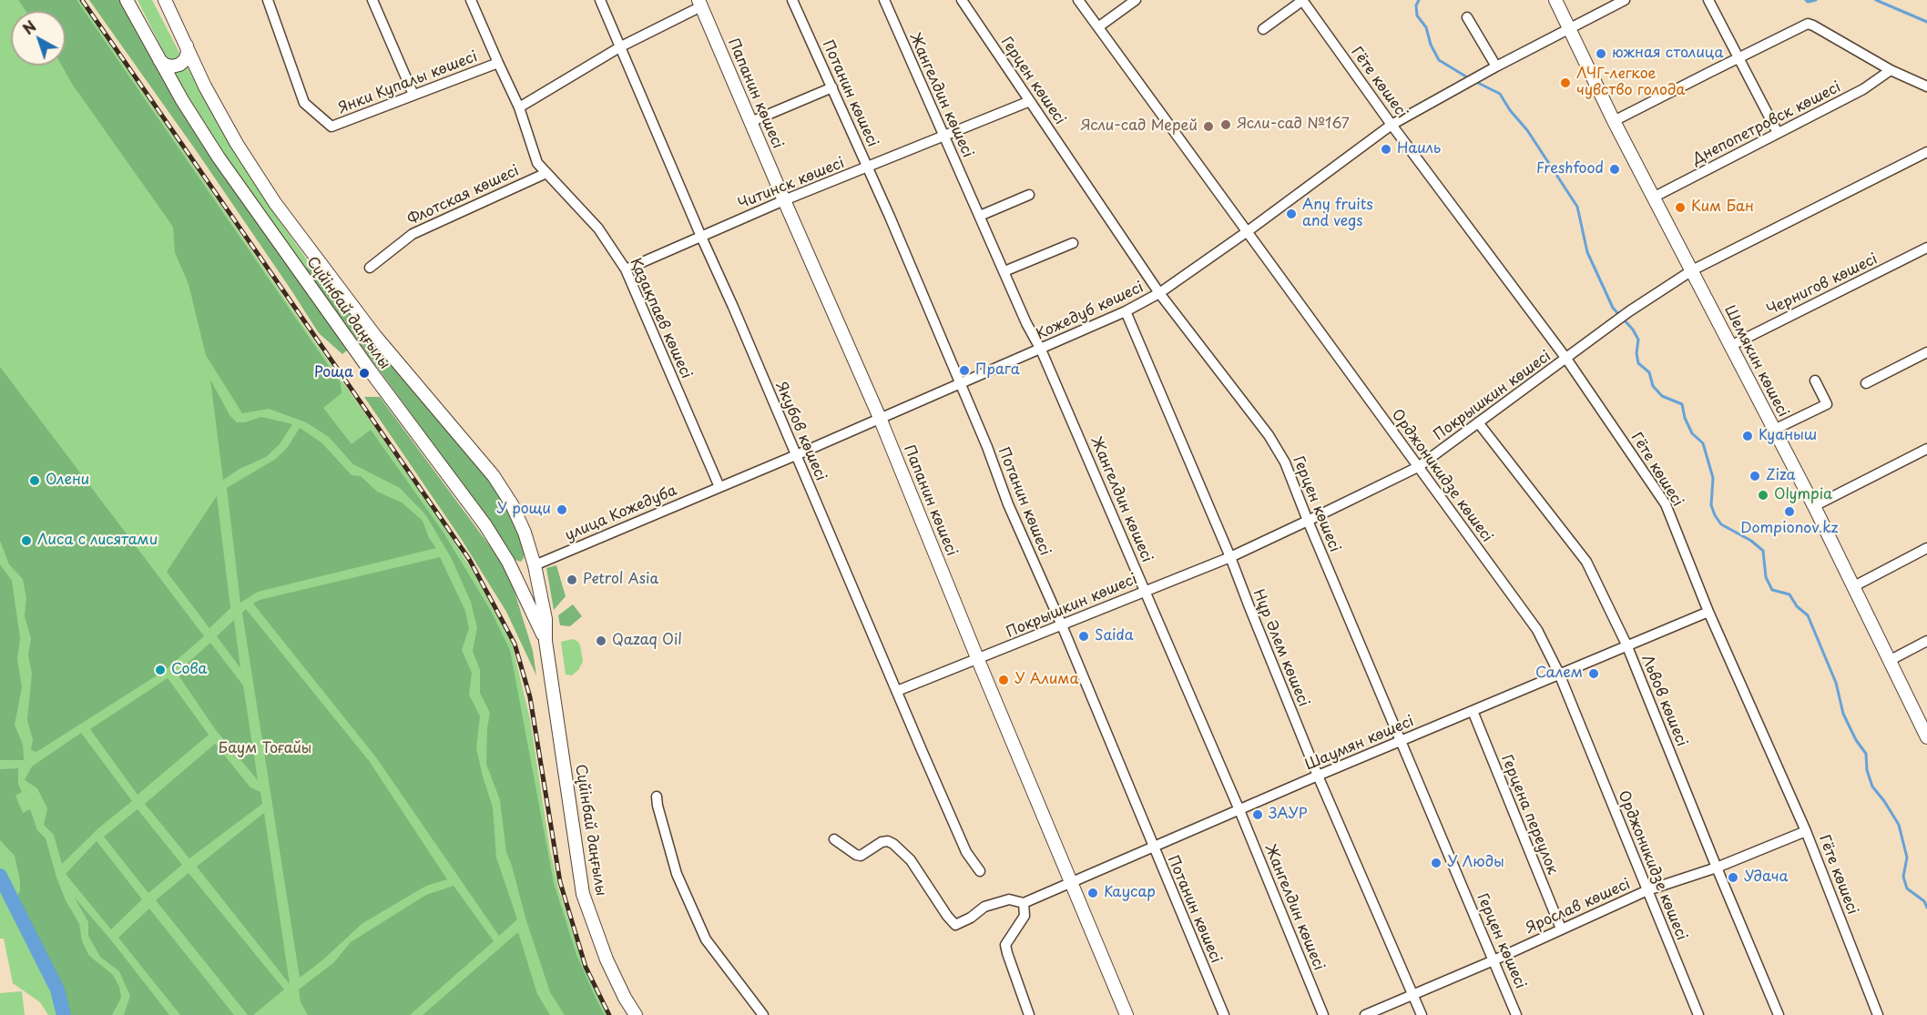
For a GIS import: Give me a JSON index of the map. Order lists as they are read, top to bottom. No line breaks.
{"streets":{"main road":["Папанин көшесі","Сүйінбай даңғылы","Шемякин көшесі"],"street":["Герцен көшесі","Янки Купалы көшесі","Гёте көшесі","Потанин көшесі","Жангелдин көшесі","Днепопетровск көшесі","Читинск көшесі","Флотская көшесі","Чернигов көшесі","Кожедуб көшесі","Қазақпаев көшесі","Покрышкин көшесі","Якубов көшесі","Орджоникидзе көшесі","улица Кожедуба","Нұр Әлем көшесі","Львов көшесі","Шаумян көшесі","Герцена переулок","Ярослав көшесі"]},"crossings":[["Герцен көшесі","Читинск көшесі"],["Герцен көшесі","Кожедуб көшесі"],["Герцен көшесі","Покрышкин көшесі"],["Герцен көшесі","Шаумян көшесі"],["Герцен көшесі","Ярослав көшесі"],["Янки Купалы көшесі","Қазақпаев көшесі"],["Гёте көшесі","Кожедуб көшесі"],["Гёте көшесі","Покрышкин көшесі"],["Гёте көшесі","Шаумян көшесі"],["Гёте көшесі","Ярослав көшесі"],["Папанин көшесі","Читинск көшесі"],["Папанин көшесі","Кожедуб көшесі"],["Папанин көшесі","Покрышкин көшесі"],["Папанин көшесі","Шаумян көшесі"],["Потанин көшесі","Читинск көшесі"],["Потанин көшесі","Кожедуб көшесі"],["Потанин көшесі","Покрышкин көшесі"],["Потанин көшесі","Шаумян көшесі"],["Жангелдин көшесі","Читинск көшесі"],["Жангелдин көшесі","Кожедуб көшесі"],["Жангелдин көшесі","Покрышкин көшесі"],["Жангелдин көшесі","Шаумян көшесі"],["Днепопетровск көшесі","Шемякин көшесі"],["Читинск көшесі","Қазақпаев көшесі"],["Читинск көшесі","Якубов көшесі"],["Флотская көшесі","Қазақпаев көшесі"],["Чернигов көшесі","Шемякин көшесі"],["Кожедуб көшесі","Қазақпаев көшесі"],["Кожедуб көшесі","Якубов көшесі"],["Кожедуб көшесі","Орджоникидзе көшесі"],["Кожедуб көшесі","улица Кожедуба"],["Кожедуб көшесі","Нұр Әлем көшесі"],["Сүйінбай даңғылы","улица Кожедуба"],["Қазақпаев көшесі","улица Кожедуба"],["Шемякин көшесі","Покрышкин көшесі"],["Покрышкин көшесі","Якубов көшесі"],["Покрышкин көшесі","Орджоникидзе көшесі"],["Покрышкин көшесі","Нұр Әлем көшесі"],["Покрышкин көшесі","Львов көшесі"],["Орджоникидзе көшесі","Шаумян көшесі"],["Орджоникидзе көшесі","Ярослав көшесі"],["Нұр Әлем көшесі","Шаумян көшесі"],["Нұр Әлем көшесі","Ярослав көшесі"],["Львов көшесі","Шаумян көшесі"],["Львов көшесі","Ярослав көшесі"],["Шаумян көшесі","Герцена переулок"],["Герцена переулок","Ярослав көшесі"]],"parks":["Баум Тоғайы"],"places":["южная столица","ЛЧГ-легкое чувство голода","Ясли-сад №167","Ясли-сад Мерей","Наиль","Freshfood","Ким Бан","Any fruits and vegs","Прага","Роща","Куаныш","Ziza","Олени","Olympia","У рощи","Dompionov.kz","Лиса с лисятами","Petrol Asia","Saida","Qazaq Oil","Сова","Салем","У Алима","ЗАУР","У Люды","Удача","Каусар"],"north":"top left"}
